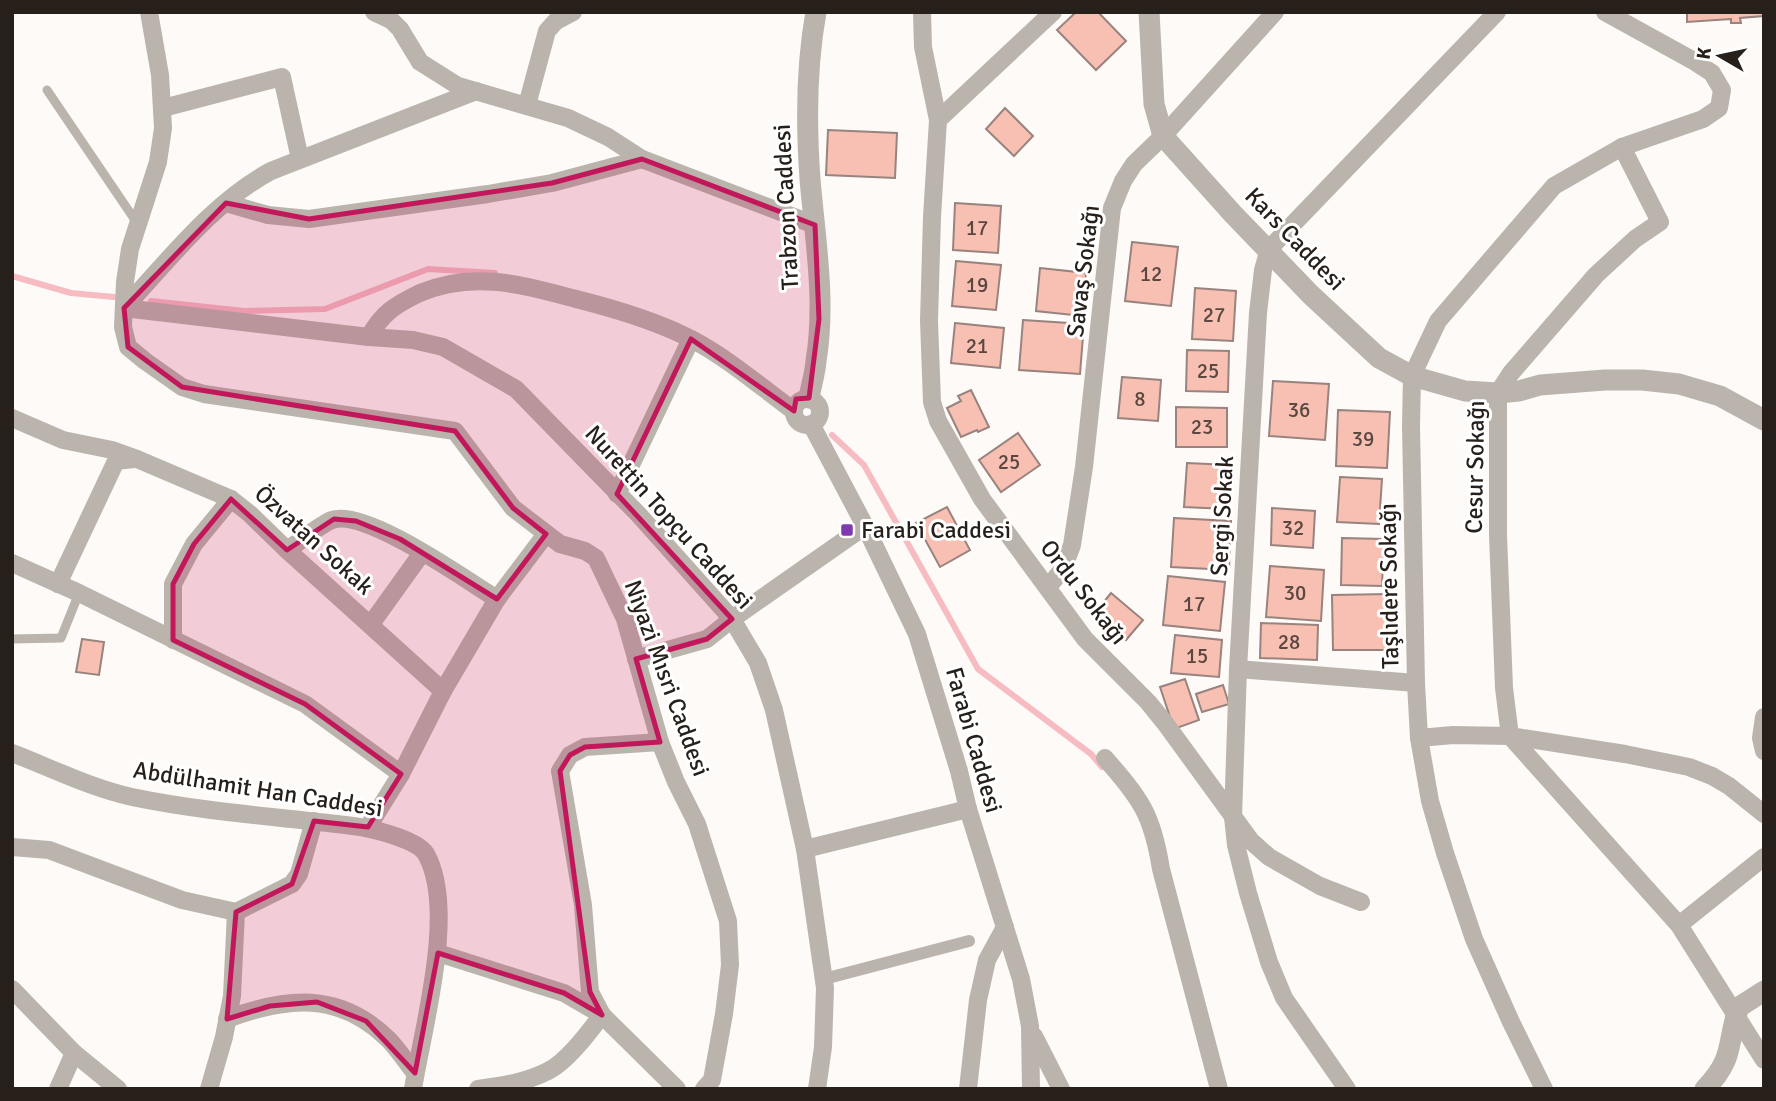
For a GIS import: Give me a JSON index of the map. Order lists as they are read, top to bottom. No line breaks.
{"streets":{"street":["Trabzon Caddesi","Kars Caddesi","Savaş Sokağı","Cesur Sokağı","Sergi Sokak","Nurettin Topçu Caddesi","Özvatan Sokak","Taşlıdere Sokağı","Ordu Sokağı","Niyazi Mısri Caddesi","Farabi Caddesi","Abdülhamit Han Caddesi"]},"crossings":[["Trabzon Caddesi","Farabi Caddesi"],["Kars Caddesi","Savaş Sokağı"],["Kars Caddesi","Cesur Sokağı"],["Kars Caddesi","Sergi Sokak"],["Kars Caddesi","Taşlıdere Sokağı"],["Savaş Sokağı","Ordu Sokağı"],["Cesur Sokağı","Taşlıdere Sokağı"],["Sergi Sokak","Ordu Sokağı"],["Nurettin Topçu Caddesi","Niyazi Mısri Caddesi"]],"places":{"transit":["Farabi̇ Caddesi̇"]},"house_numbers":["17","12","19","27","21","25","8","36","23","39","25","32","30","17","28","15"],"north":"left"}
